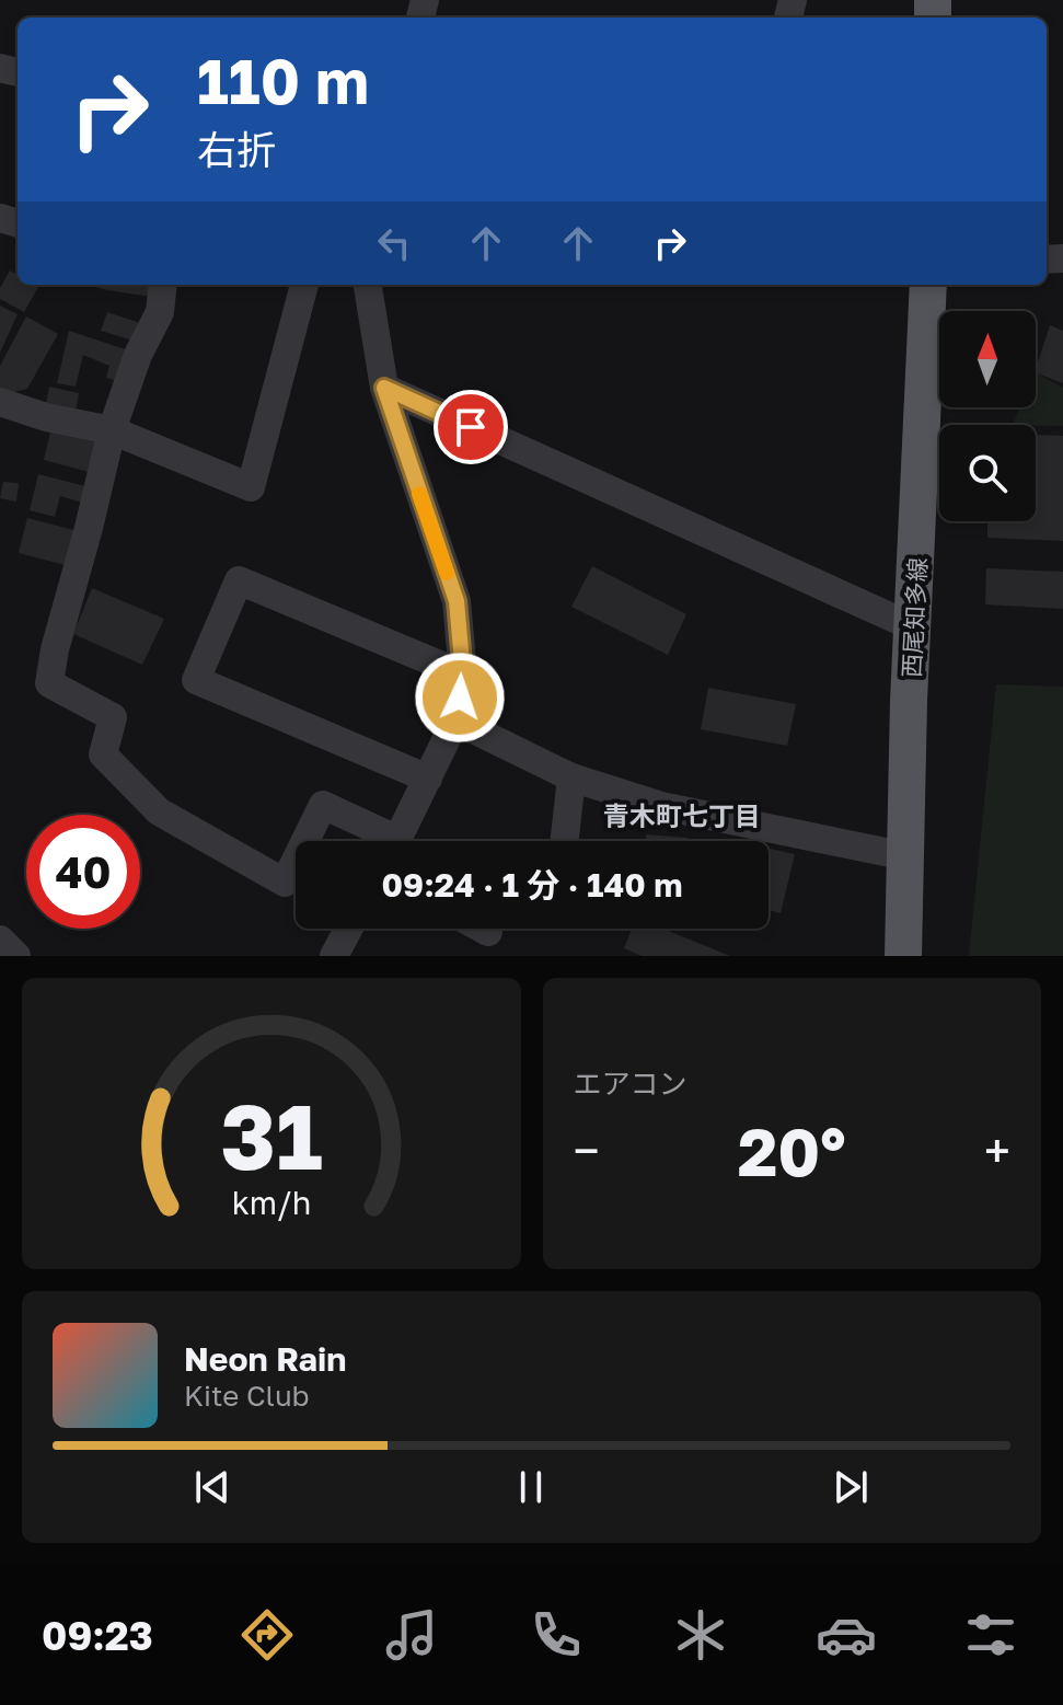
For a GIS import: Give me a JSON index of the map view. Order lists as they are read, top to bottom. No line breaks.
{"streets":{"main road":["西尾知多線"]},"districts":["青木町七丁目"],"north":"top","page":{"turn":["110 m","右折"],"limit":"40","trip":"09:24 · 1 分 · 140 m","tile":"エアコン","heat":["−","20°","+"],"song":["Neon Rain","Kite Club"],"tabs":"09:23","gauge":["31","km/h"]}}
